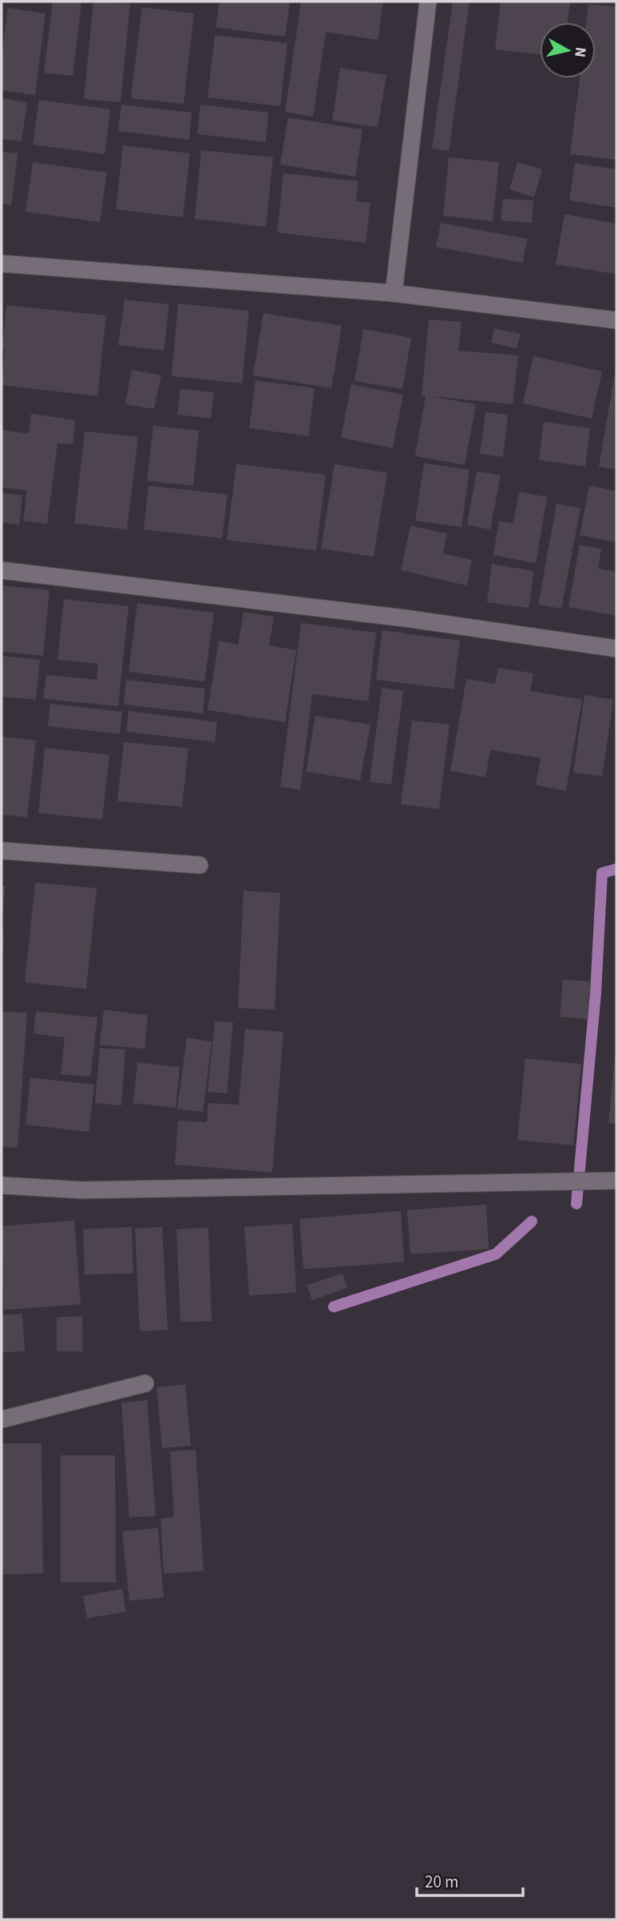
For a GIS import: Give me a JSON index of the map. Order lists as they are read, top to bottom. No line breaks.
{"scale_bar":"20 m","north":"right"}
